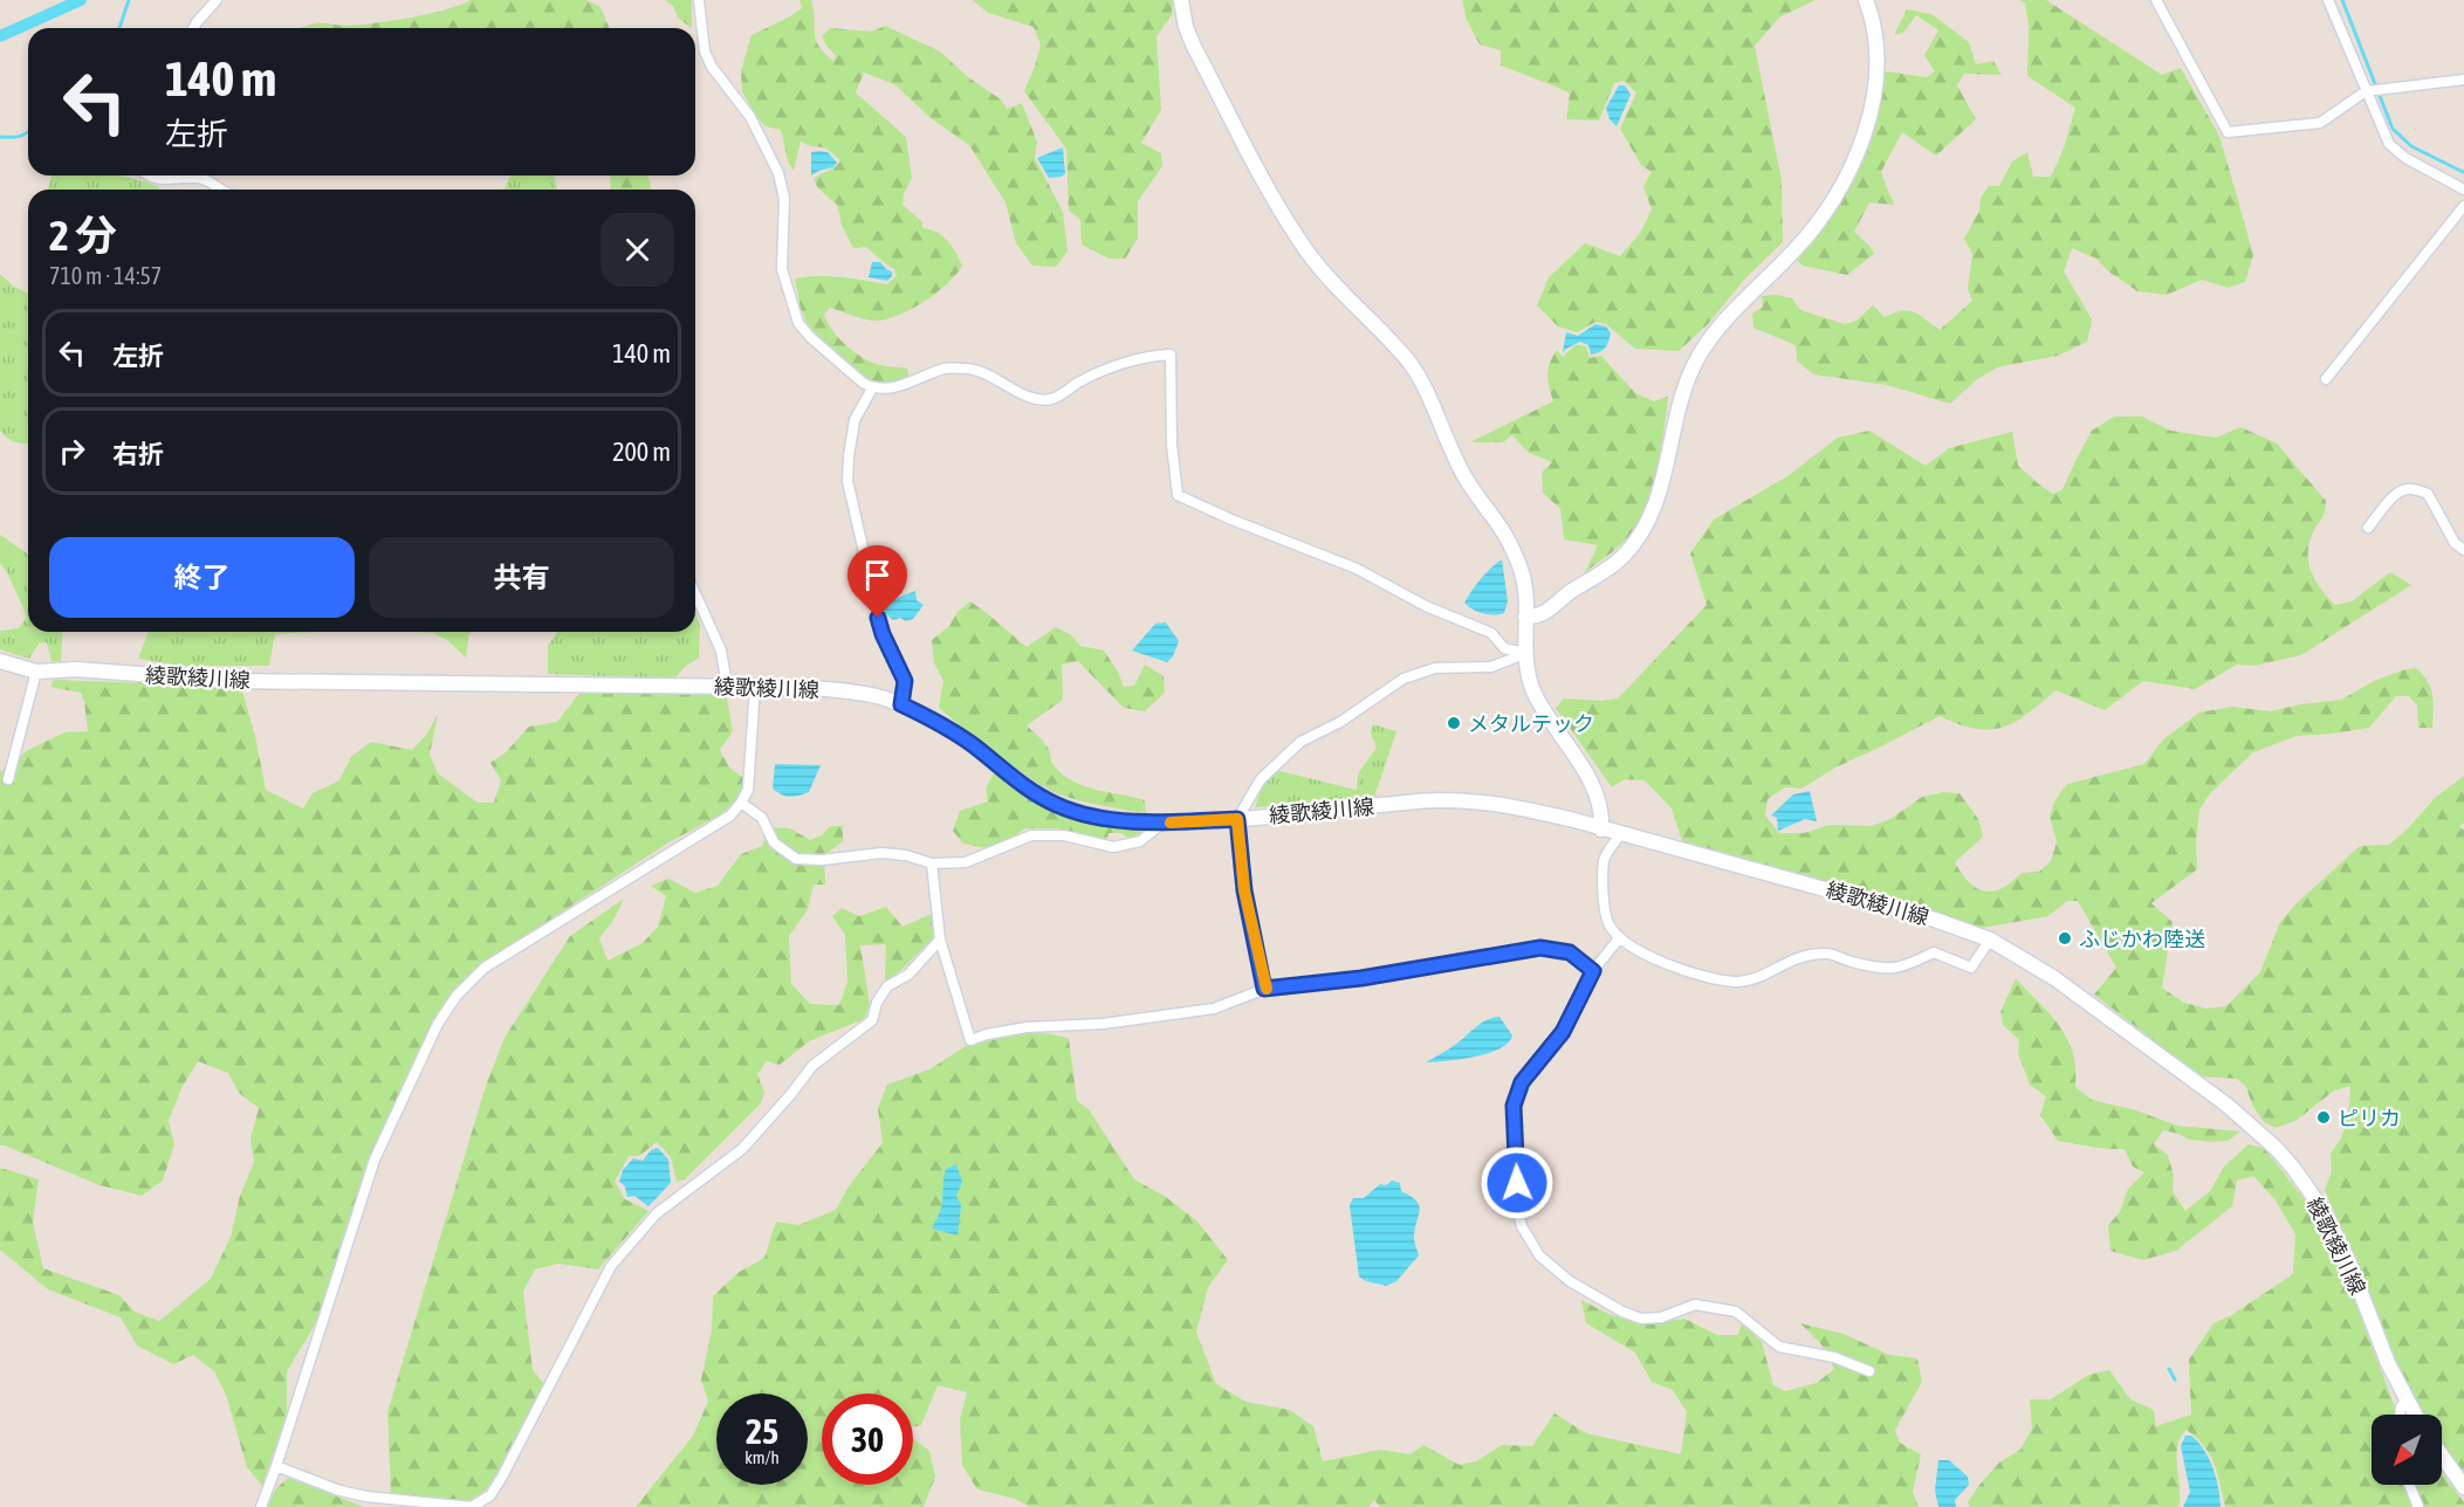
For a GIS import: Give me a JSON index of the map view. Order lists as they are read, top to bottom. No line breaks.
{"streets":{"main road":["綾歌綾川線"]},"places":["メタルテック","ふじかわ陸送","ピリカ"],"north":"bottom left","page":{"turn":["140 m","左折"],"heading":["2 分","710 m · 14:57"],"list":[{"name":"左折","value":"140 m"},{"name":"右折","value":"200 m"}],"buttons":["終了","共有"],"speed":"25 km/h","limit":"30"}}
